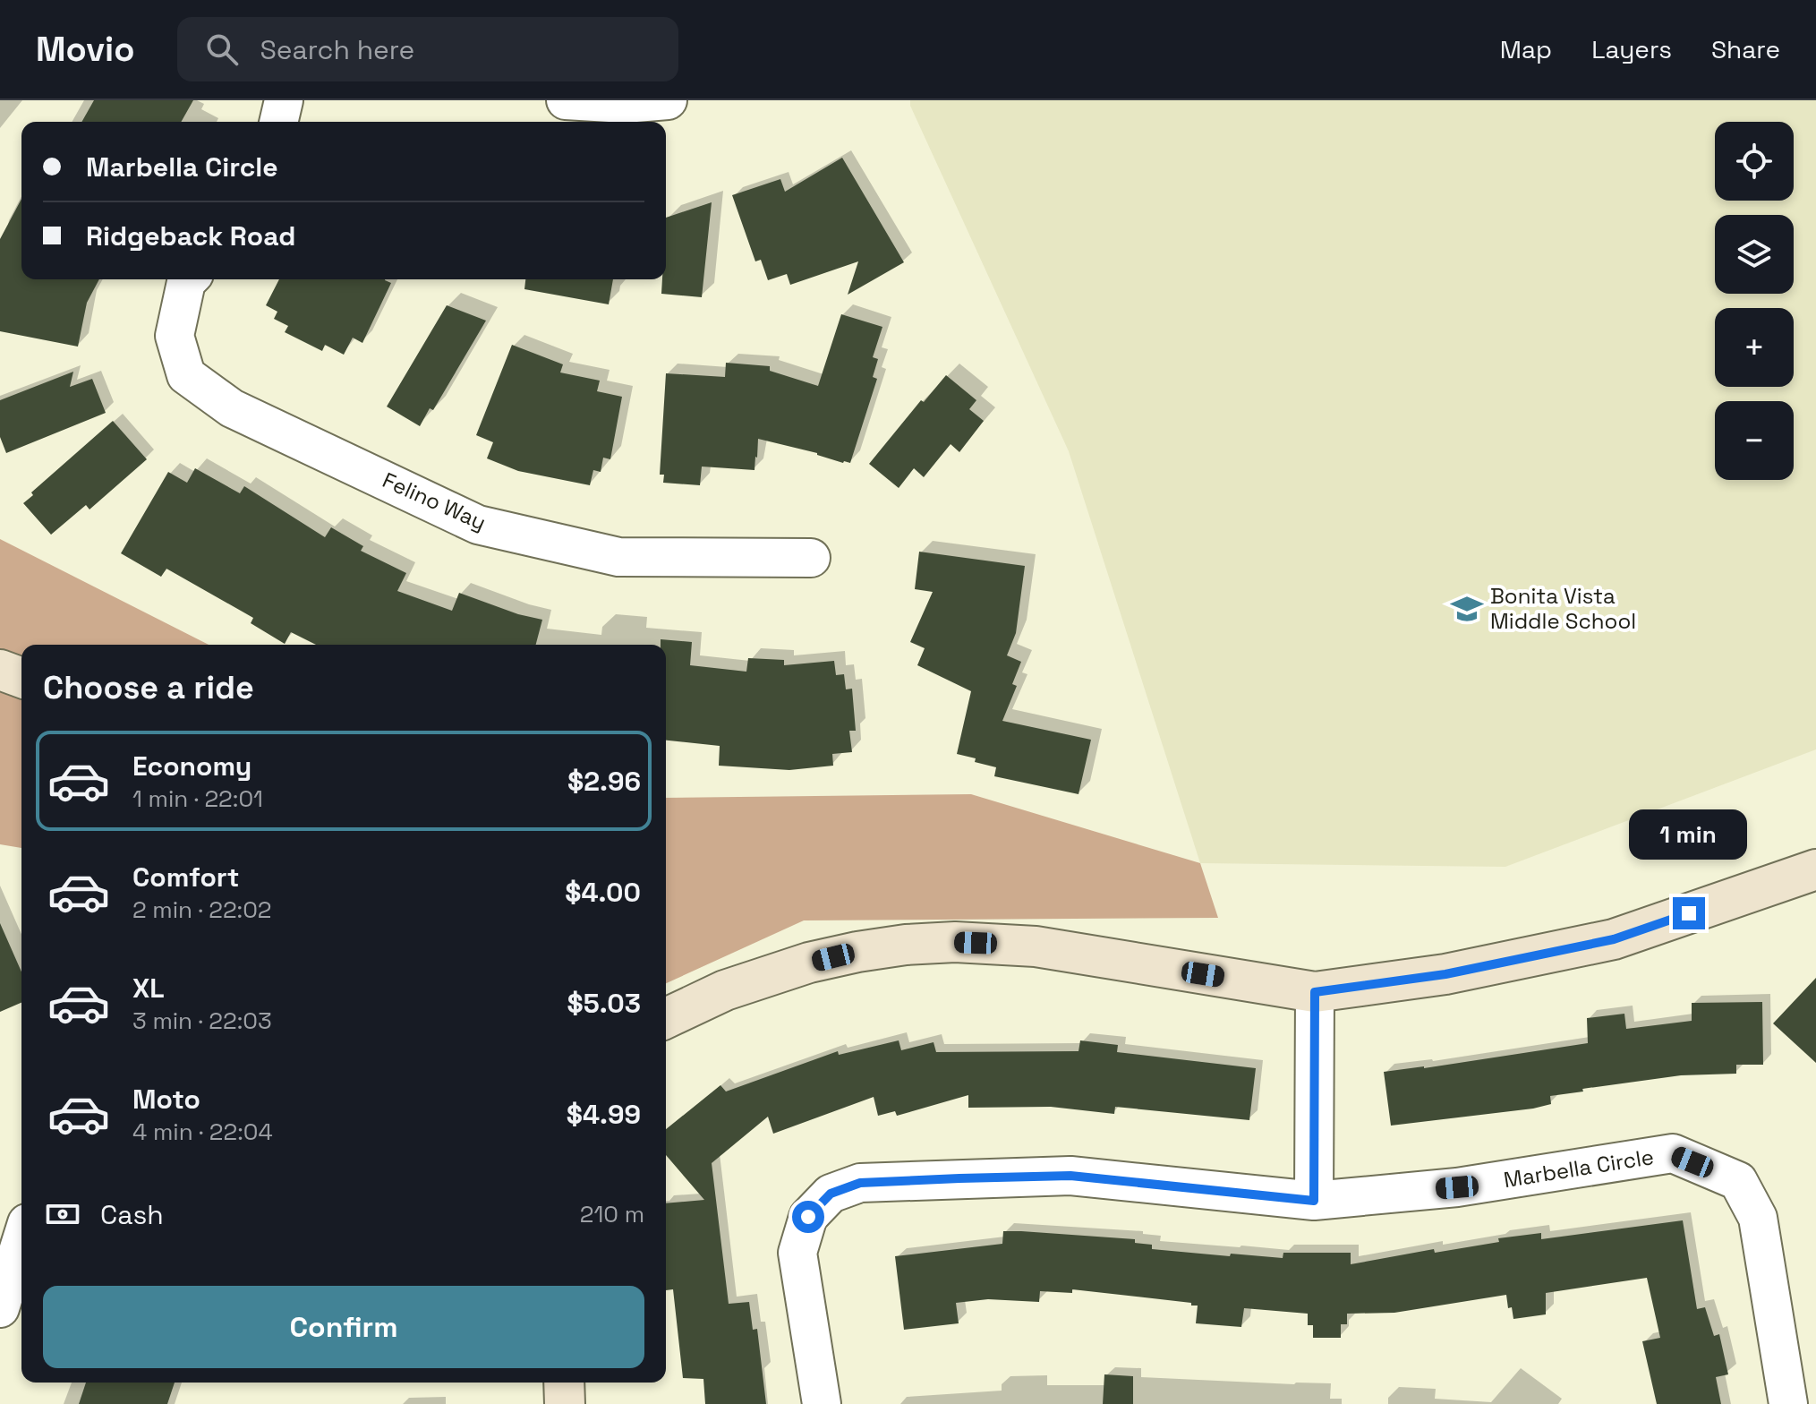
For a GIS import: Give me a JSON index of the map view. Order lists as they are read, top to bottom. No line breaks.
{"streets":{"street":["Felino Way","Marbella Circle"]},"places":{"school or university":["Bonita Vista Middle School"]},"page":{"header":"Movio","search":"Search here","nav":["Map","Layers","Share"],"map_buttons":["+","−"],"banner":["Marbella Circle","Ridgeback Road"],"heading":"Choose a ride","list":[{"name":"Economy","note":"1 min · 22:01","value":"$2.96"},{"name":"Comfort","note":"2 min · 22:02","value":"$4.00"},{"name":"XL","note":"3 min · 22:03","value":"$5.03"},{"name":"Moto","note":"4 min · 22:04","value":"$4.99"}],"bubble":"1 min","pay":["Cash","210 m"],"buttons":"Confirm"}}
